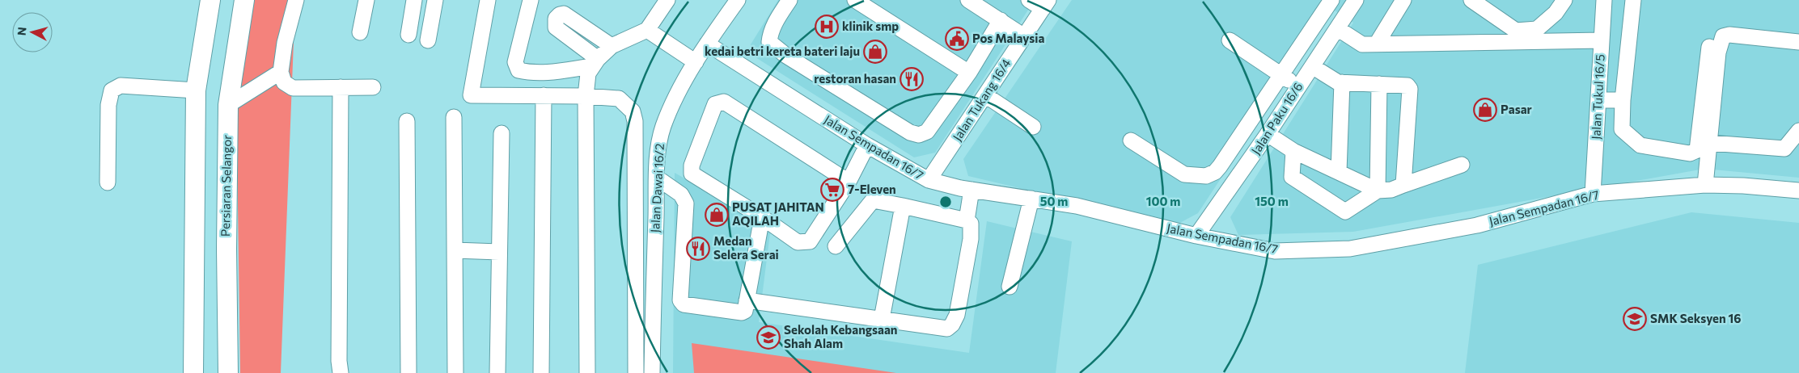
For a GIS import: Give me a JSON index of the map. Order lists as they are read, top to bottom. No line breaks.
{"streets":{"main road":["Persiaran Selangor"],"street":["Jalan Tukul 16/5","Jalan Tukang 16/4","Jalan Paku 16/6","Jalan Sempadan 16/7","Jalan Dawai 16/2"]},"crossings":[["Jalan Tukul 16/5","Jalan Sempadan 16/7"],["Jalan Tukang 16/4","Jalan Sempadan 16/7"],["Jalan Paku 16/6","Jalan Sempadan 16/7"],["Jalan Sempadan 16/7","Jalan Dawai 16/2"]],"places":{"hospital":["klinik smp"],"public building":["Pos Malaysia"],"shop":["kedai betri kereta bateri laju","Pasar","PUSAT JAHITAN AQILAH"],"restaurant":["restoran hasan","Medan Selera Serai"],"supermarket":["7-Eleven"],"school or university":["SMK Seksyen 16","Sekolah Kebangsaan Shah Alam"]},"north":"left","rings":["50 m","100 m","150 m"]}
